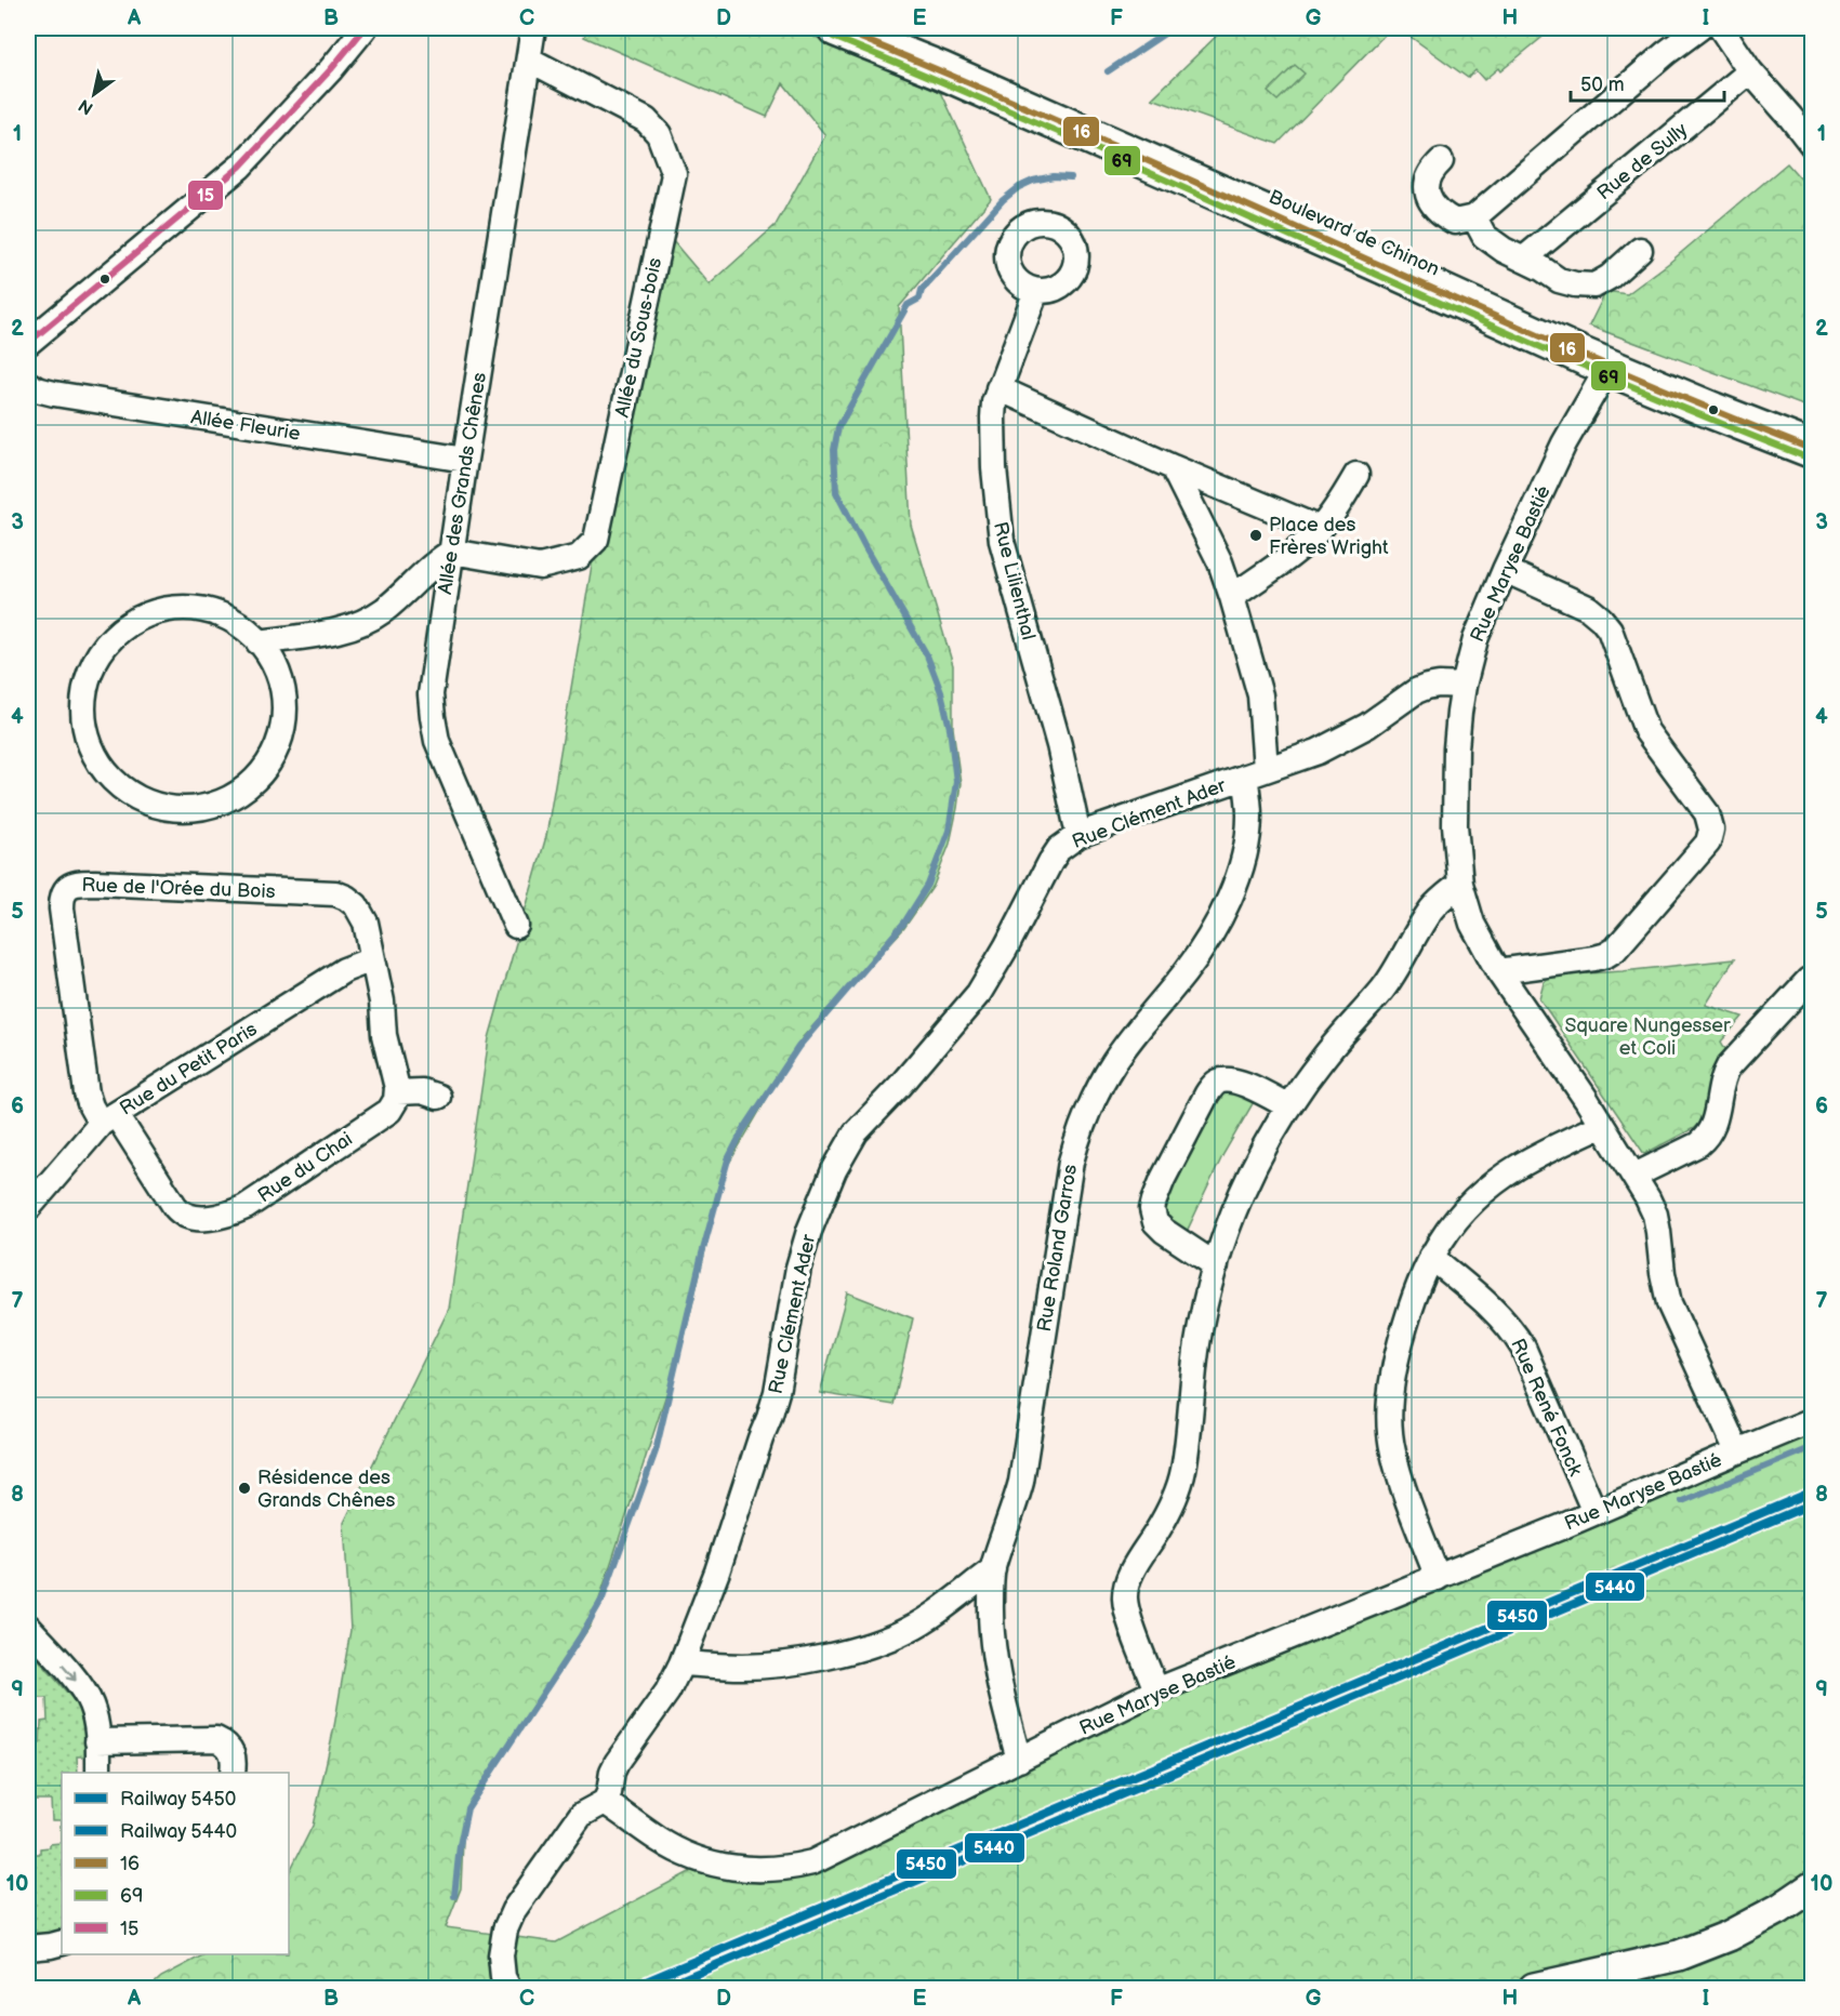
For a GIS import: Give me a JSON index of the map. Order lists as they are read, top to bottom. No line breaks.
{"streets":{"main road":["Boulevard de Chinon"],"street":["Rue de Sully","Allée du Sous-bois","Allée Fleurie","Allée des Grands Chênes","Rue Maryse Bastié","Rue Lilienthal","Rue Clément Ader","Rue de l'Orée du Bois","Rue du Petit Paris","Rue du Chai","Rue Roland Garros","Rue René Fonck"]},"crossings":[["Boulevard de Chinon","Rue Maryse Bastié"],["Allée du Sous-bois","Allée des Grands Chênes"],["Allée Fleurie","Allée des Grands Chênes"],["Rue Maryse Bastié","Rue Clément Ader"],["Rue Maryse Bastié","Rue Roland Garros"],["Rue Maryse Bastié","Rue René Fonck"],["Rue Lilienthal","Rue Clément Ader"],["Rue Clément Ader","Rue Roland Garros"],["Rue de l'Orée du Bois","Rue du Petit Paris"],["Rue de l'Orée du Bois","Rue du Chai"],["Rue du Petit Paris","Rue du Chai"]],"parks":["Square Nungesser et Coli"],"places":["Place des Frères Wright","Résidence des Grands Chênes"],"lines":["transit line 16","transit line 15","transit line 69","rail line 5450","rail line 5440"],"legend":["Railway 5450","Railway 5440","16","69","15"],"scale_bar":"50 m","north":"bottom left","grid":{"columns":["A","B","C","D","E","F","G","H","I"],"rows":["1","2","3","4","5","6","7","8","9","10"]}}
